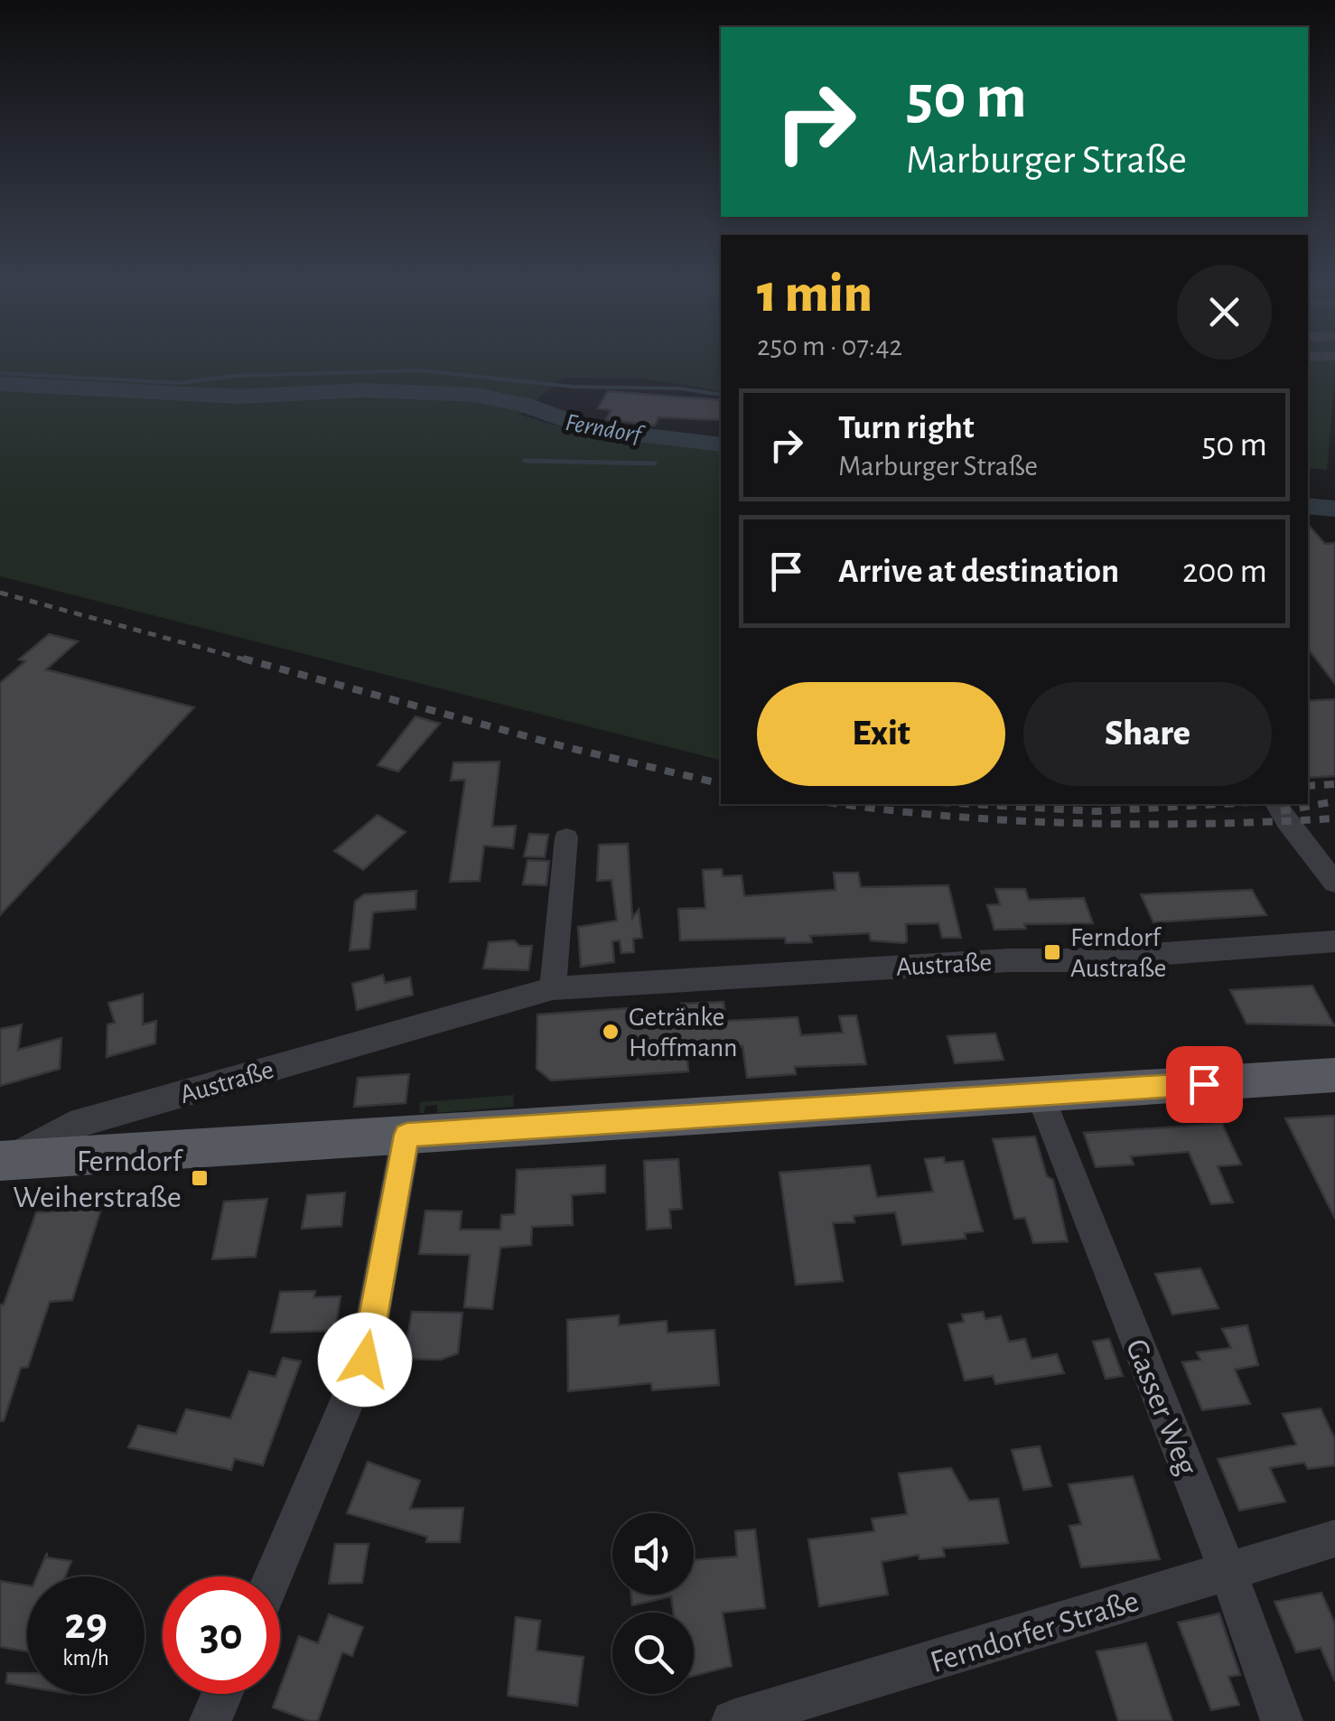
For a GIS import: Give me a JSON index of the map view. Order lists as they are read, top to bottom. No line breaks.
{"streets":{"street":["Austraße","Gasser Weg","Ferndorfer Straße"]},"crossings":[["Gasser Weg","Ferndorfer Straße"]],"water":["Ferndorf"],"places":{"transit":["Ferndorf Austraße","Ferndorf Weiherstraße"],"other":["Getränke Hoffmann"]},"page":{"turn":["50 m","Marburger Straße"],"heading":["1 min","250 m · 07:42"],"list":[{"name":"Turn right","note":"Marburger Straße","value":"50 m"},{"name":"Arrive at destination","value":"200 m"}],"buttons":["Exit","Share"],"speed":"29 km/h","limit":"30"}}
